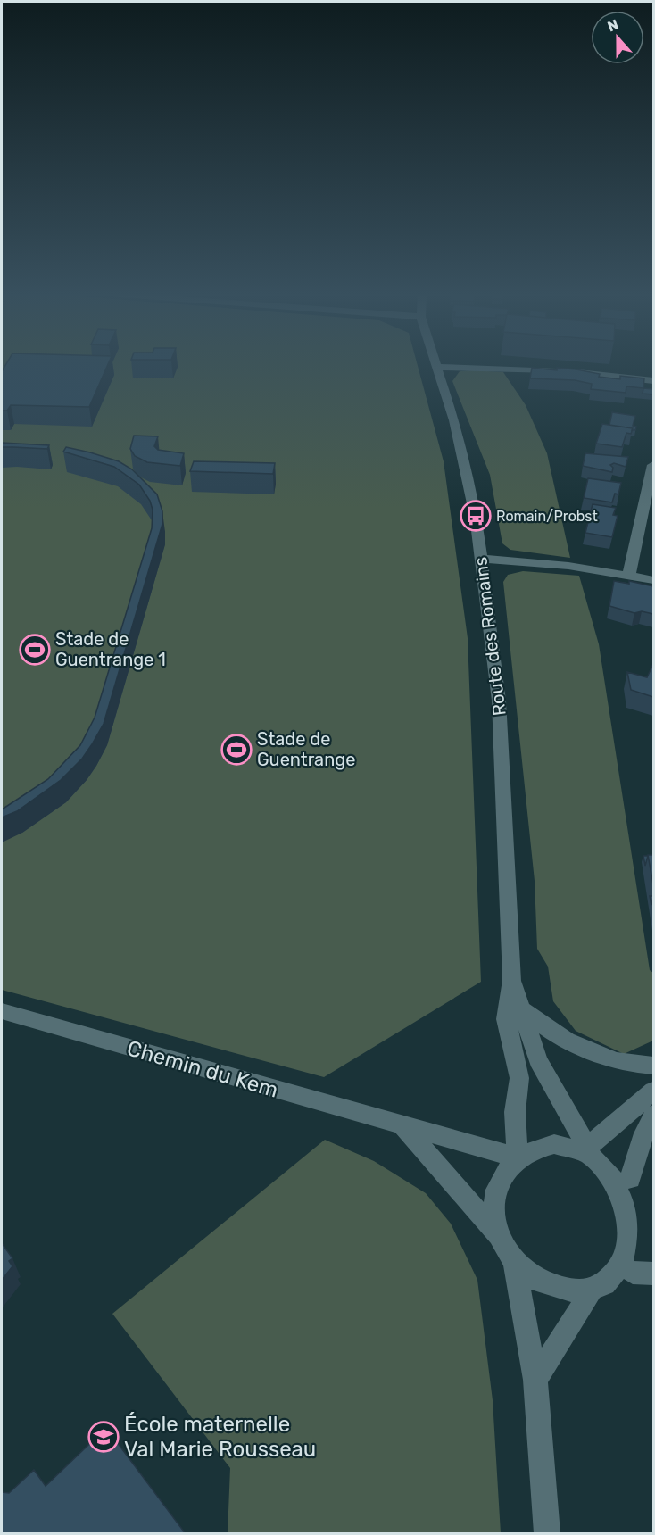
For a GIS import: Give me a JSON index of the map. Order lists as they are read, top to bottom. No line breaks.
{"streets":{"street":["Route des Romains","Chemin du Kem"]},"crossings":[["Route des Romains","Chemin du Kem"]],"places":{"bus stop":["Romain/Probst"],"sports":["Stade de Guentrange 1","Stade de Guentrange"],"school or university":["École maternelle Val Marie Rousseau"]},"north":"top"}
